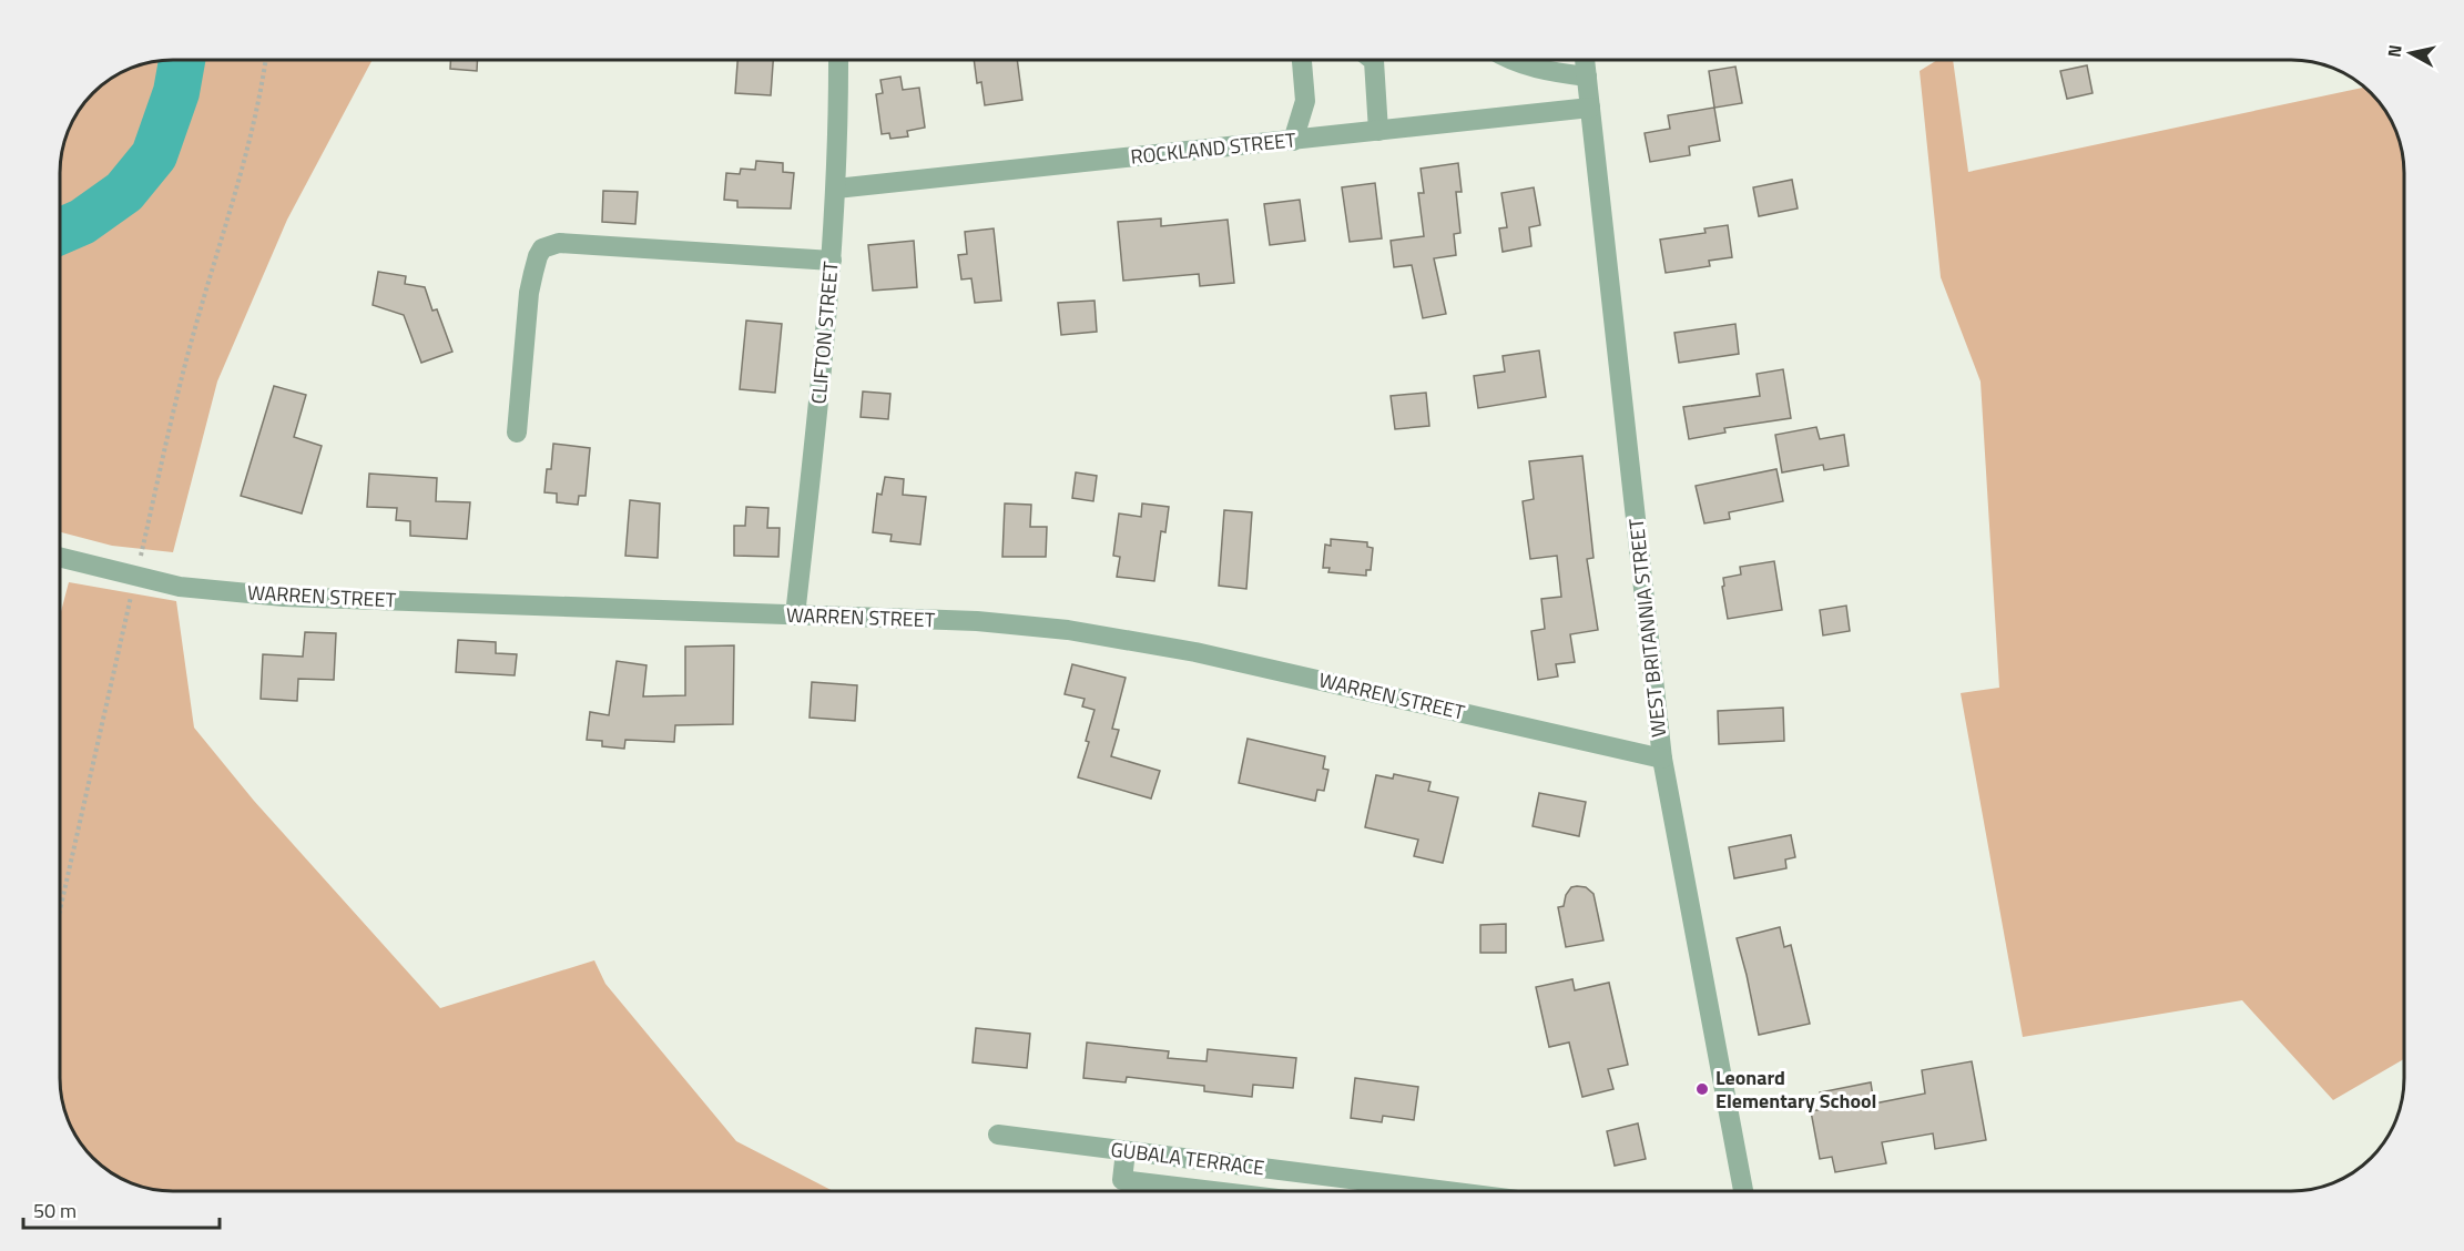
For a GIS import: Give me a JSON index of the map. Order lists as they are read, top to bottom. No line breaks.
{"streets":{"street":["ROCKLAND STREET","CLIFTON STREET","WARREN STREET","WEST BRITANNIA STREET","GUBALA TERRACE"]},"crossings":[["ROCKLAND STREET","CLIFTON STREET"],["ROCKLAND STREET","WEST BRITANNIA STREET"],["CLIFTON STREET","WARREN STREET"],["WARREN STREET","WEST BRITANNIA STREET"]],"places":["Leonard Elementary School"],"scale_bar":"50 m","north":"left"}
